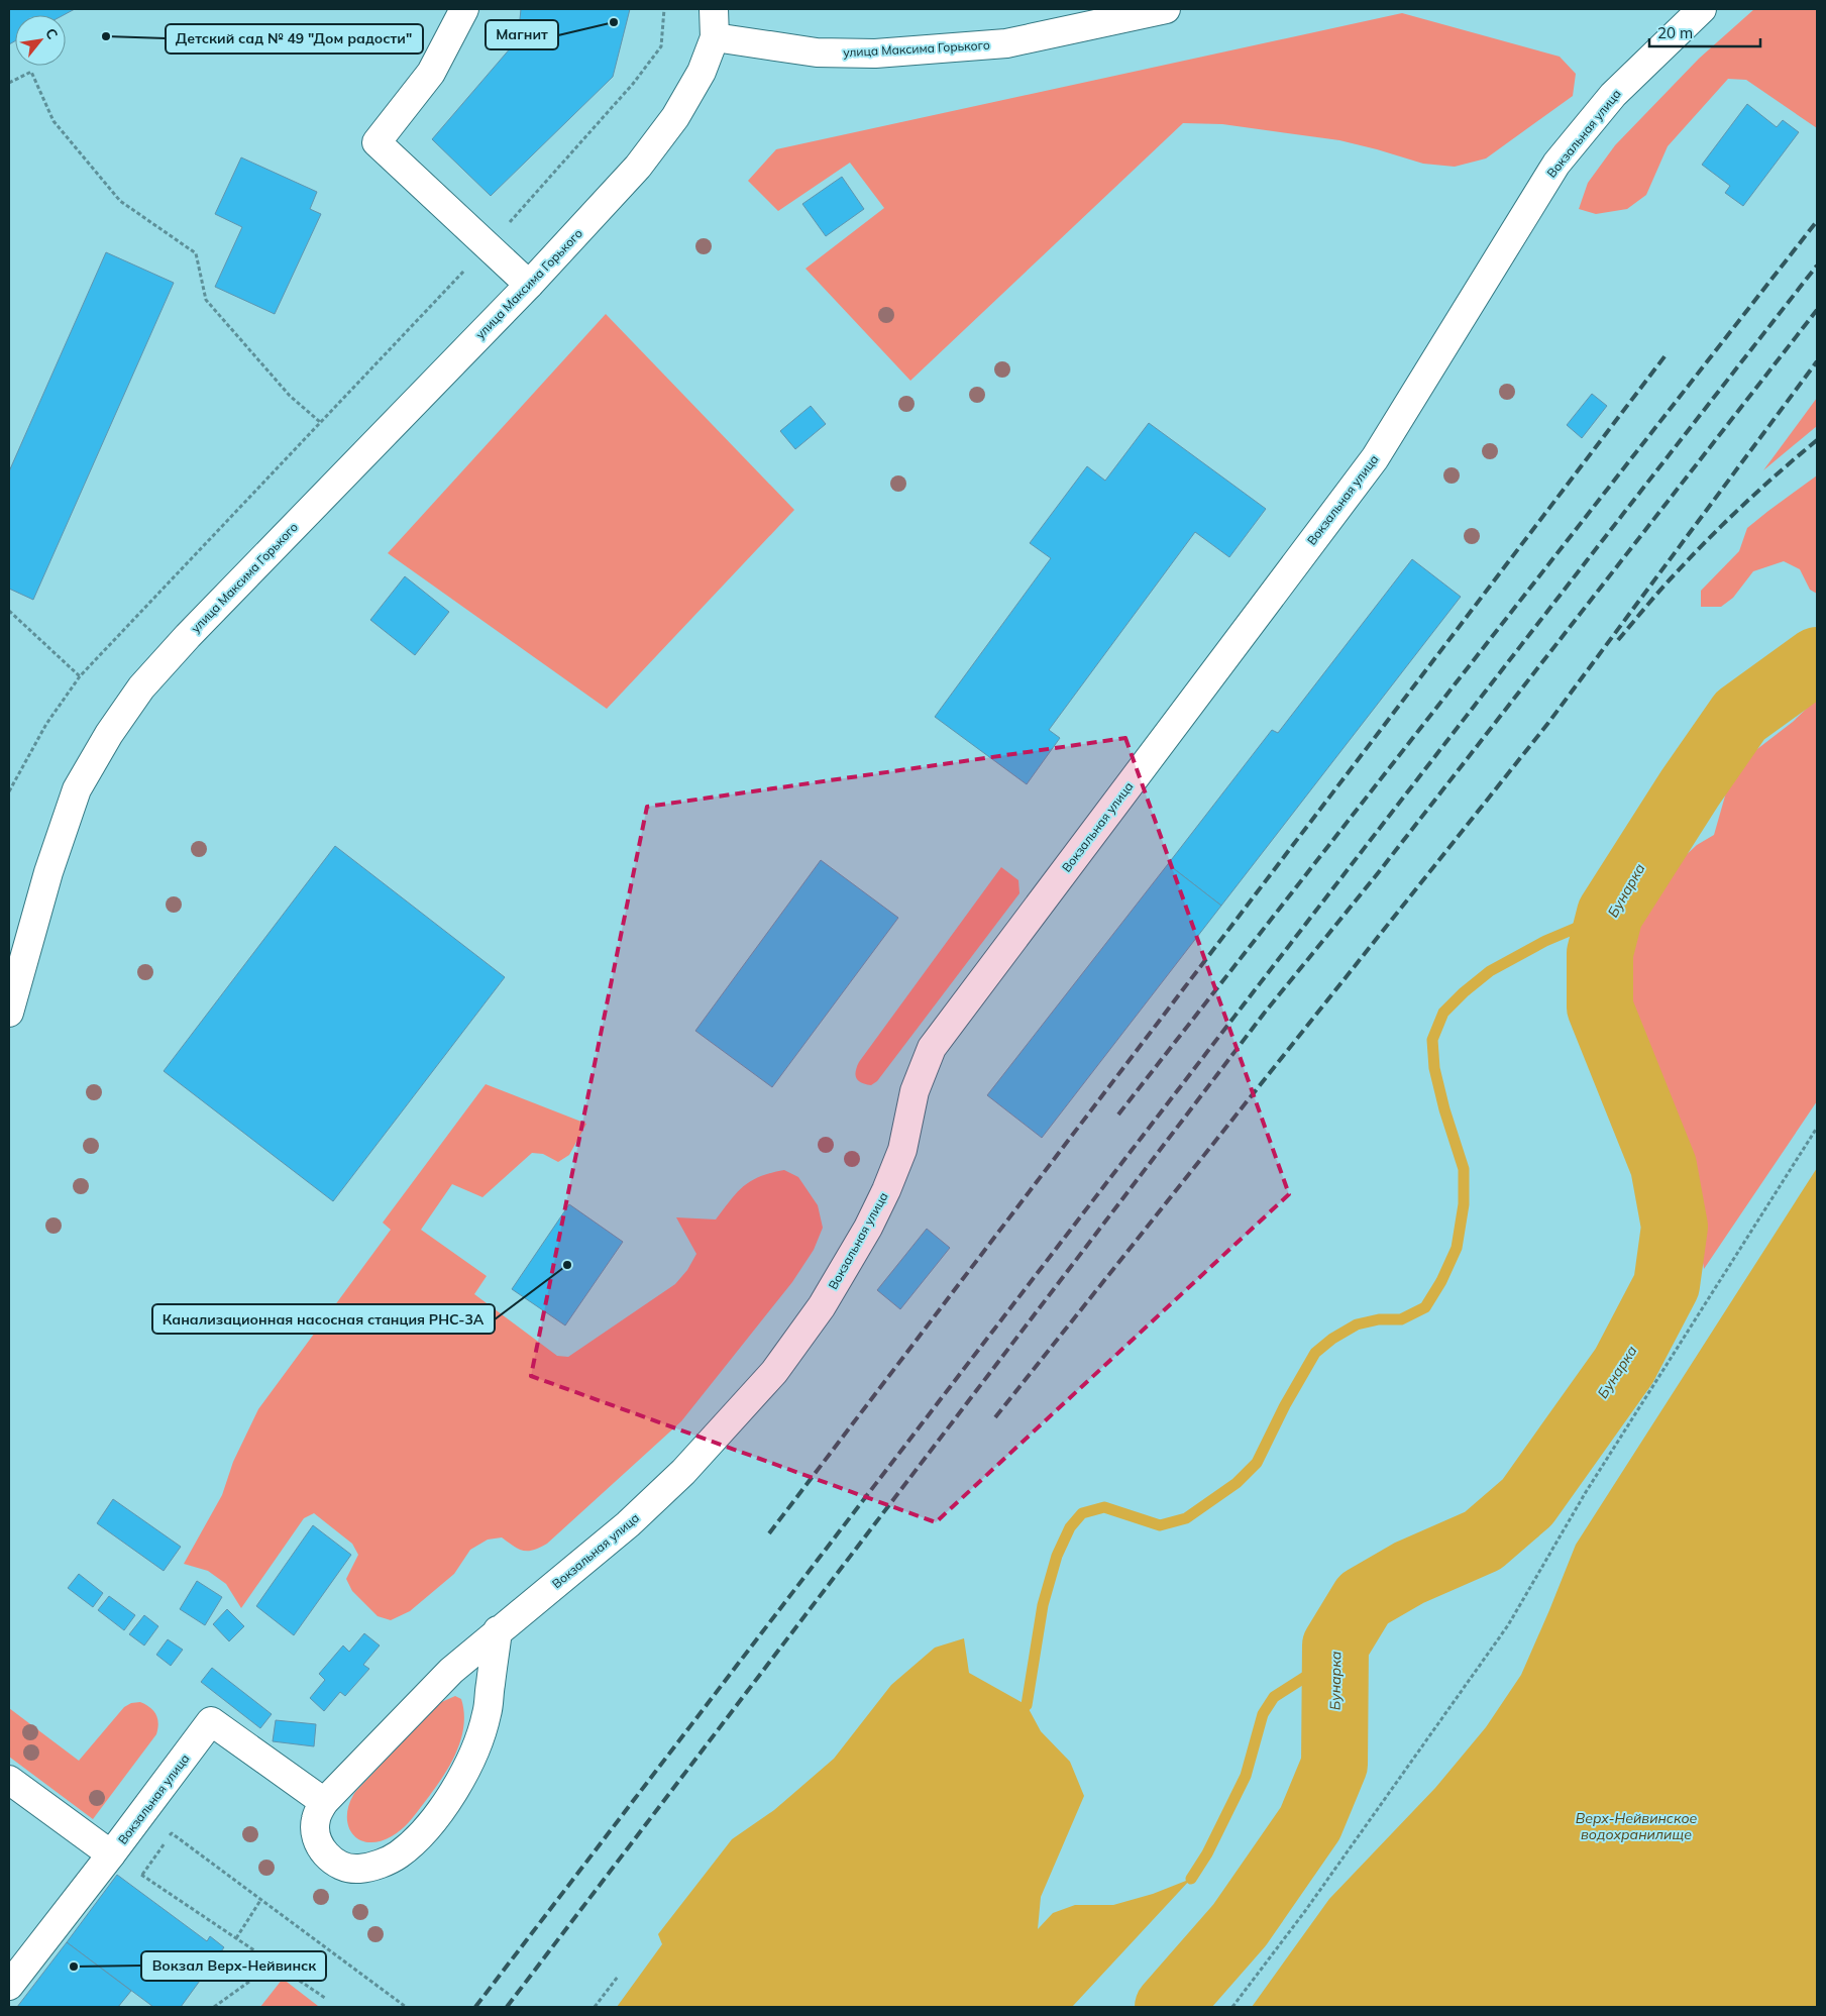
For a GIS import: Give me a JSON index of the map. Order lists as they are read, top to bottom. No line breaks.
{"streets":{"street":["улица Максима Горького","Вокзальная улица"]},"water":["Бунарка","Верх-Нейвинское водохранилище"],"places":["Магнит","Детский сад № 49 \"Дом радости\"","Канализационная насосная станция РНС-3А","Вокзал Верх-Нейвинск"],"scale_bar":"20 m","north":"top right"}
